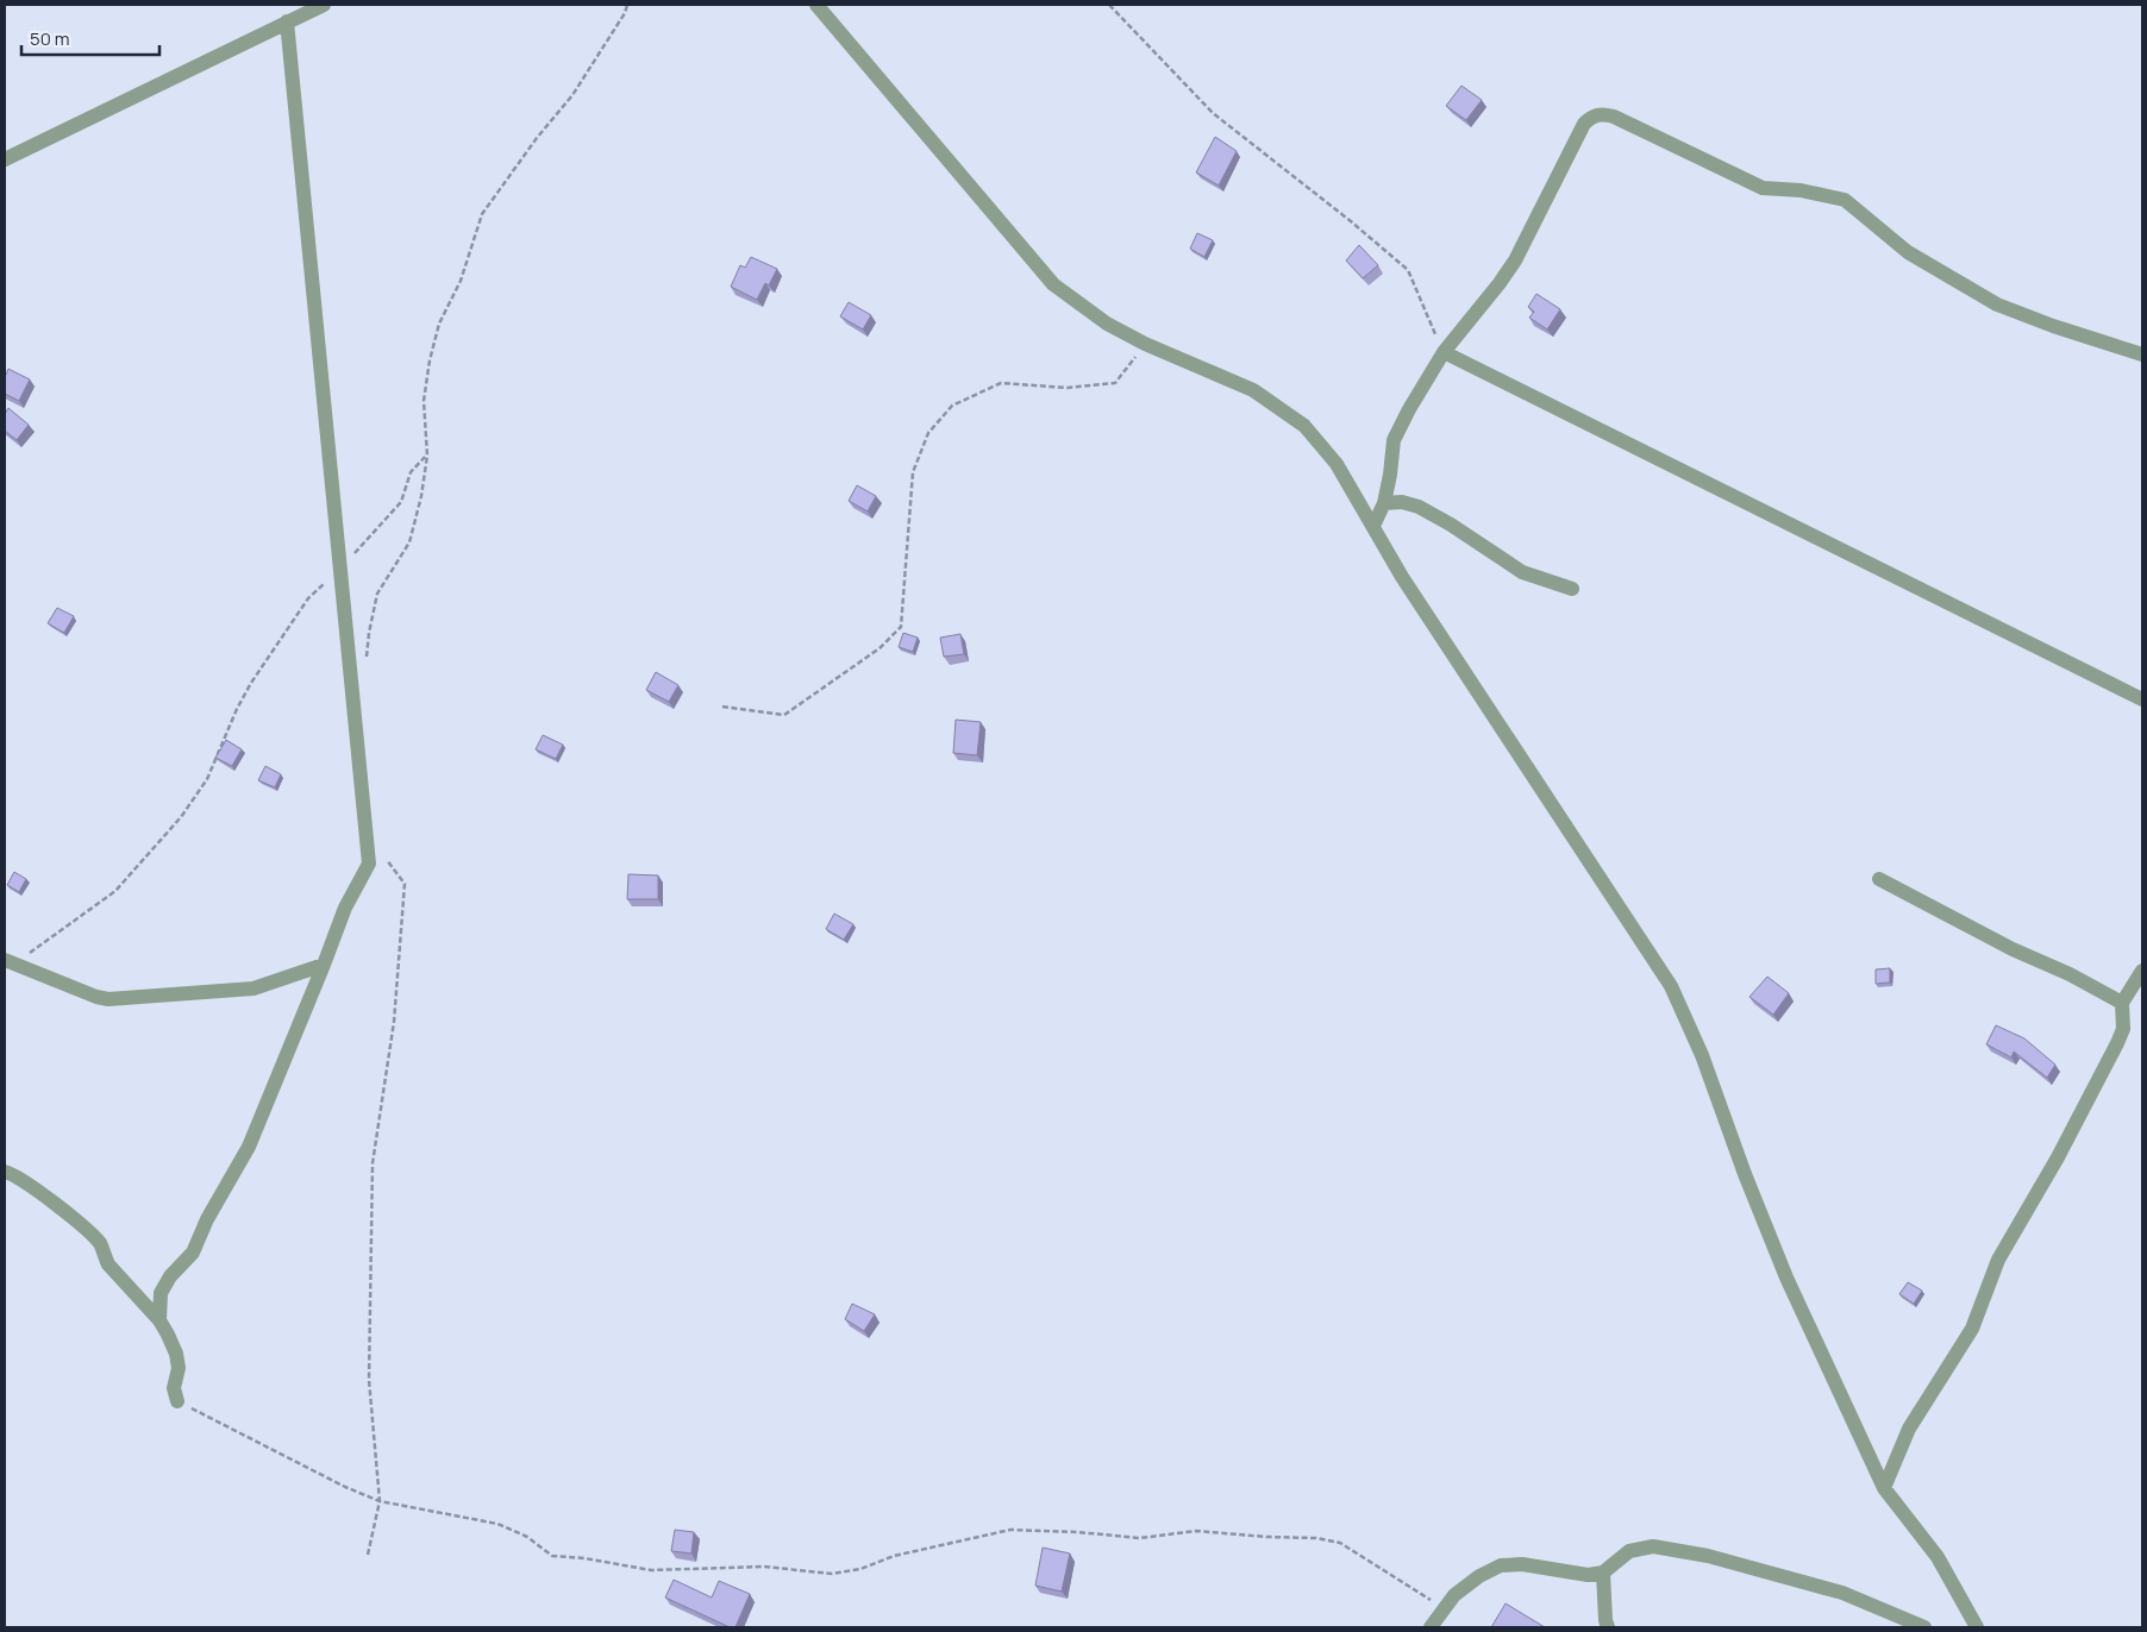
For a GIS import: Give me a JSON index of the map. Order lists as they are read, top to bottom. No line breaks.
{"scale_bar":"50 m"}
